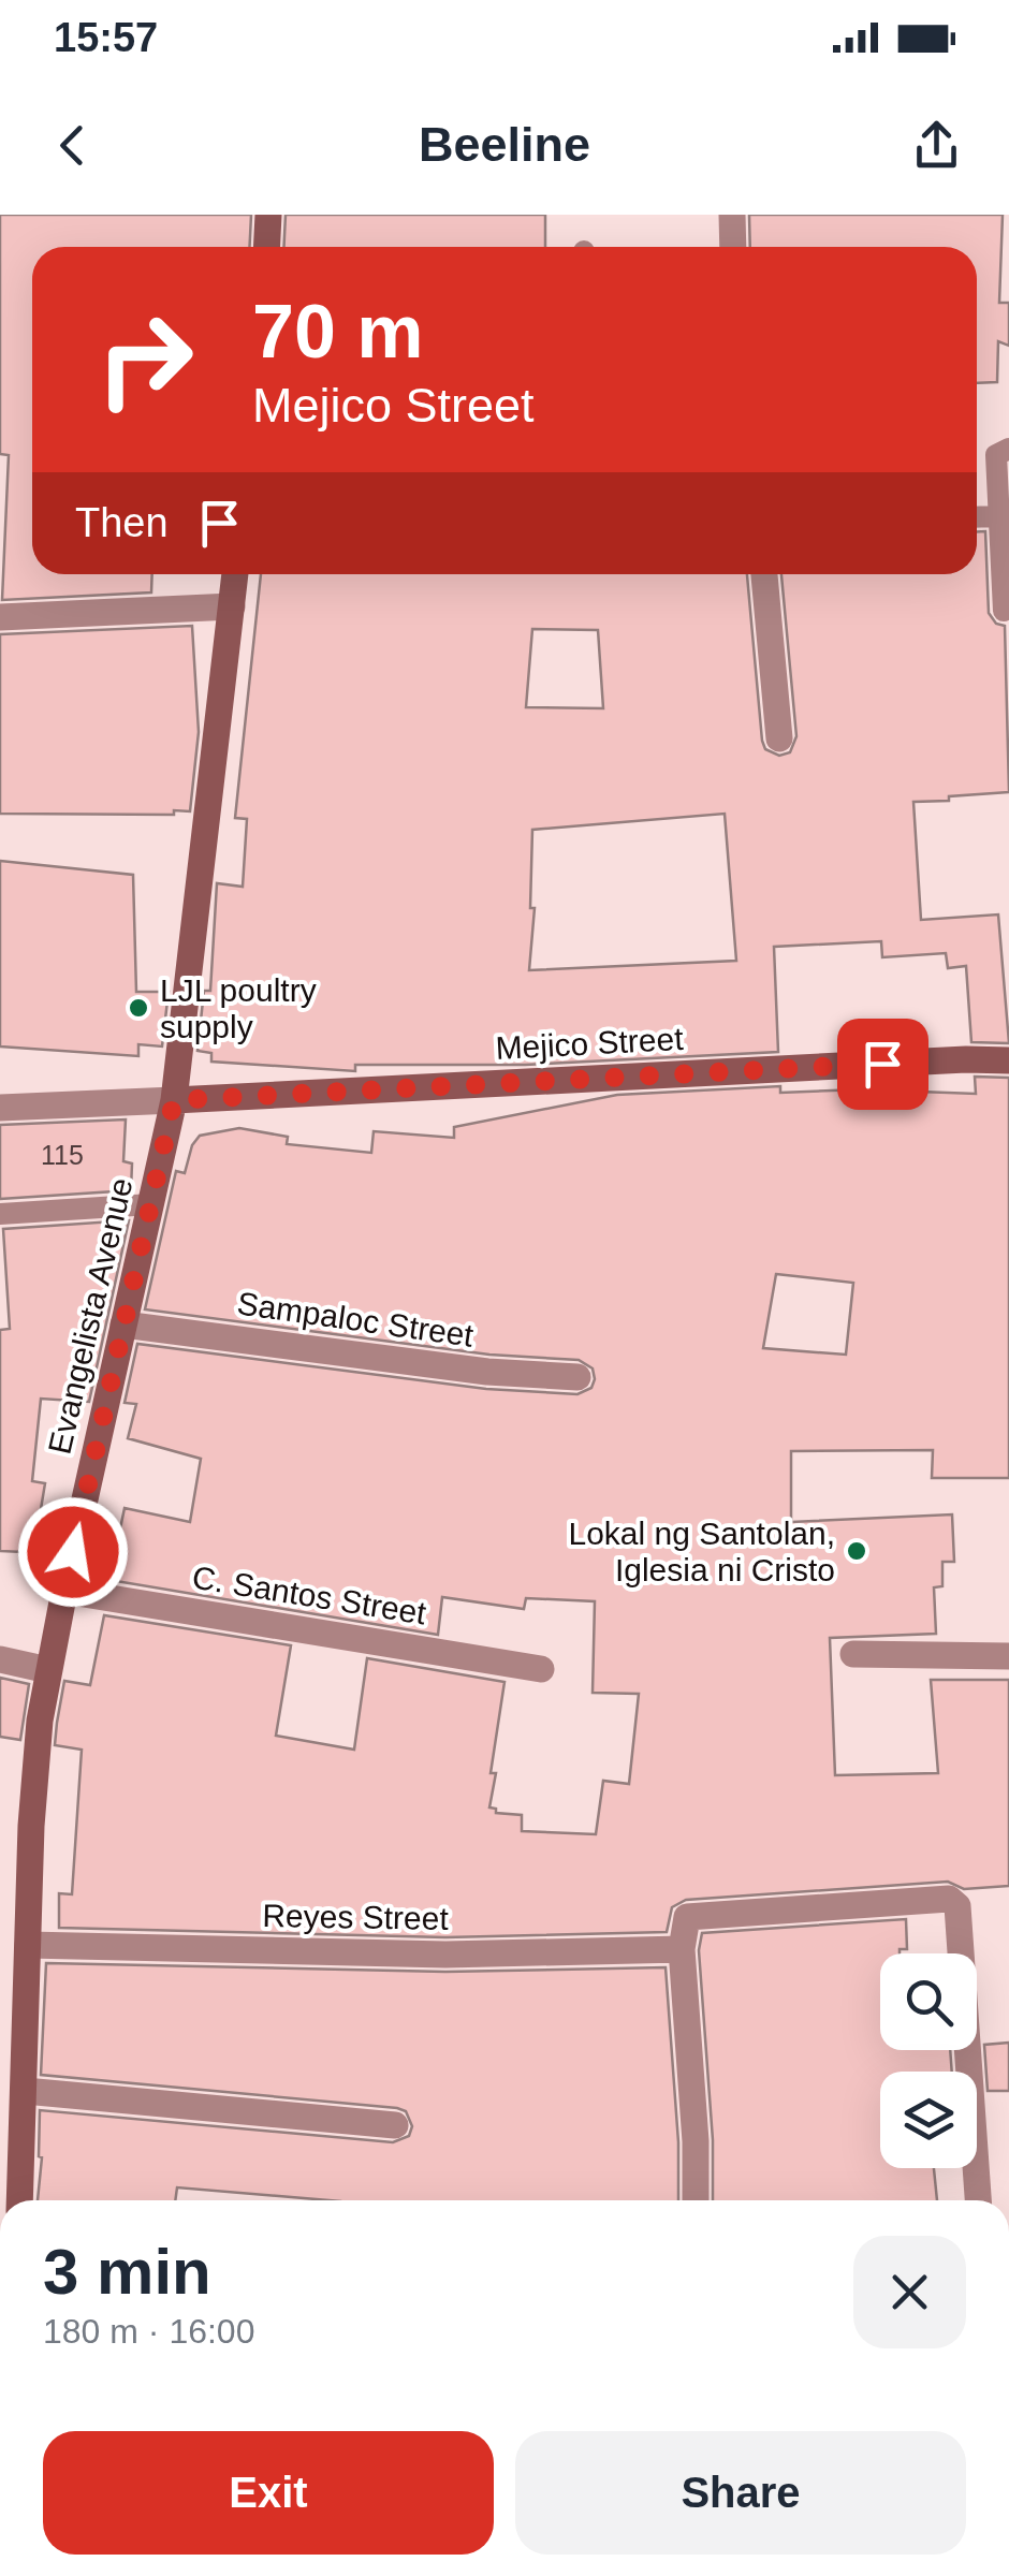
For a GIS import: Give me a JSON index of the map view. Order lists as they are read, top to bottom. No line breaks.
{"streets":{"street":["Mejico Street","Evangelista Avenue","Sampaloc Street","C. Santos Street","Reyes Street"]},"crossings":[["Mejico Street","Evangelista Avenue"],["Evangelista Avenue","Sampaloc Street"],["Evangelista Avenue","C. Santos Street"],["Evangelista Avenue","Reyes Street"]],"places":["LJL poultry supply","Lokal ng Santolan, Iglesia ni Cristo"],"house_numbers":["115"],"page":{"status":"15:57","header":"Beeline","turn":["70 m","Mejico Street"],"then":"Then","heading":["3 min","180 m · 16:00"],"buttons":["Exit","Share"]}}
